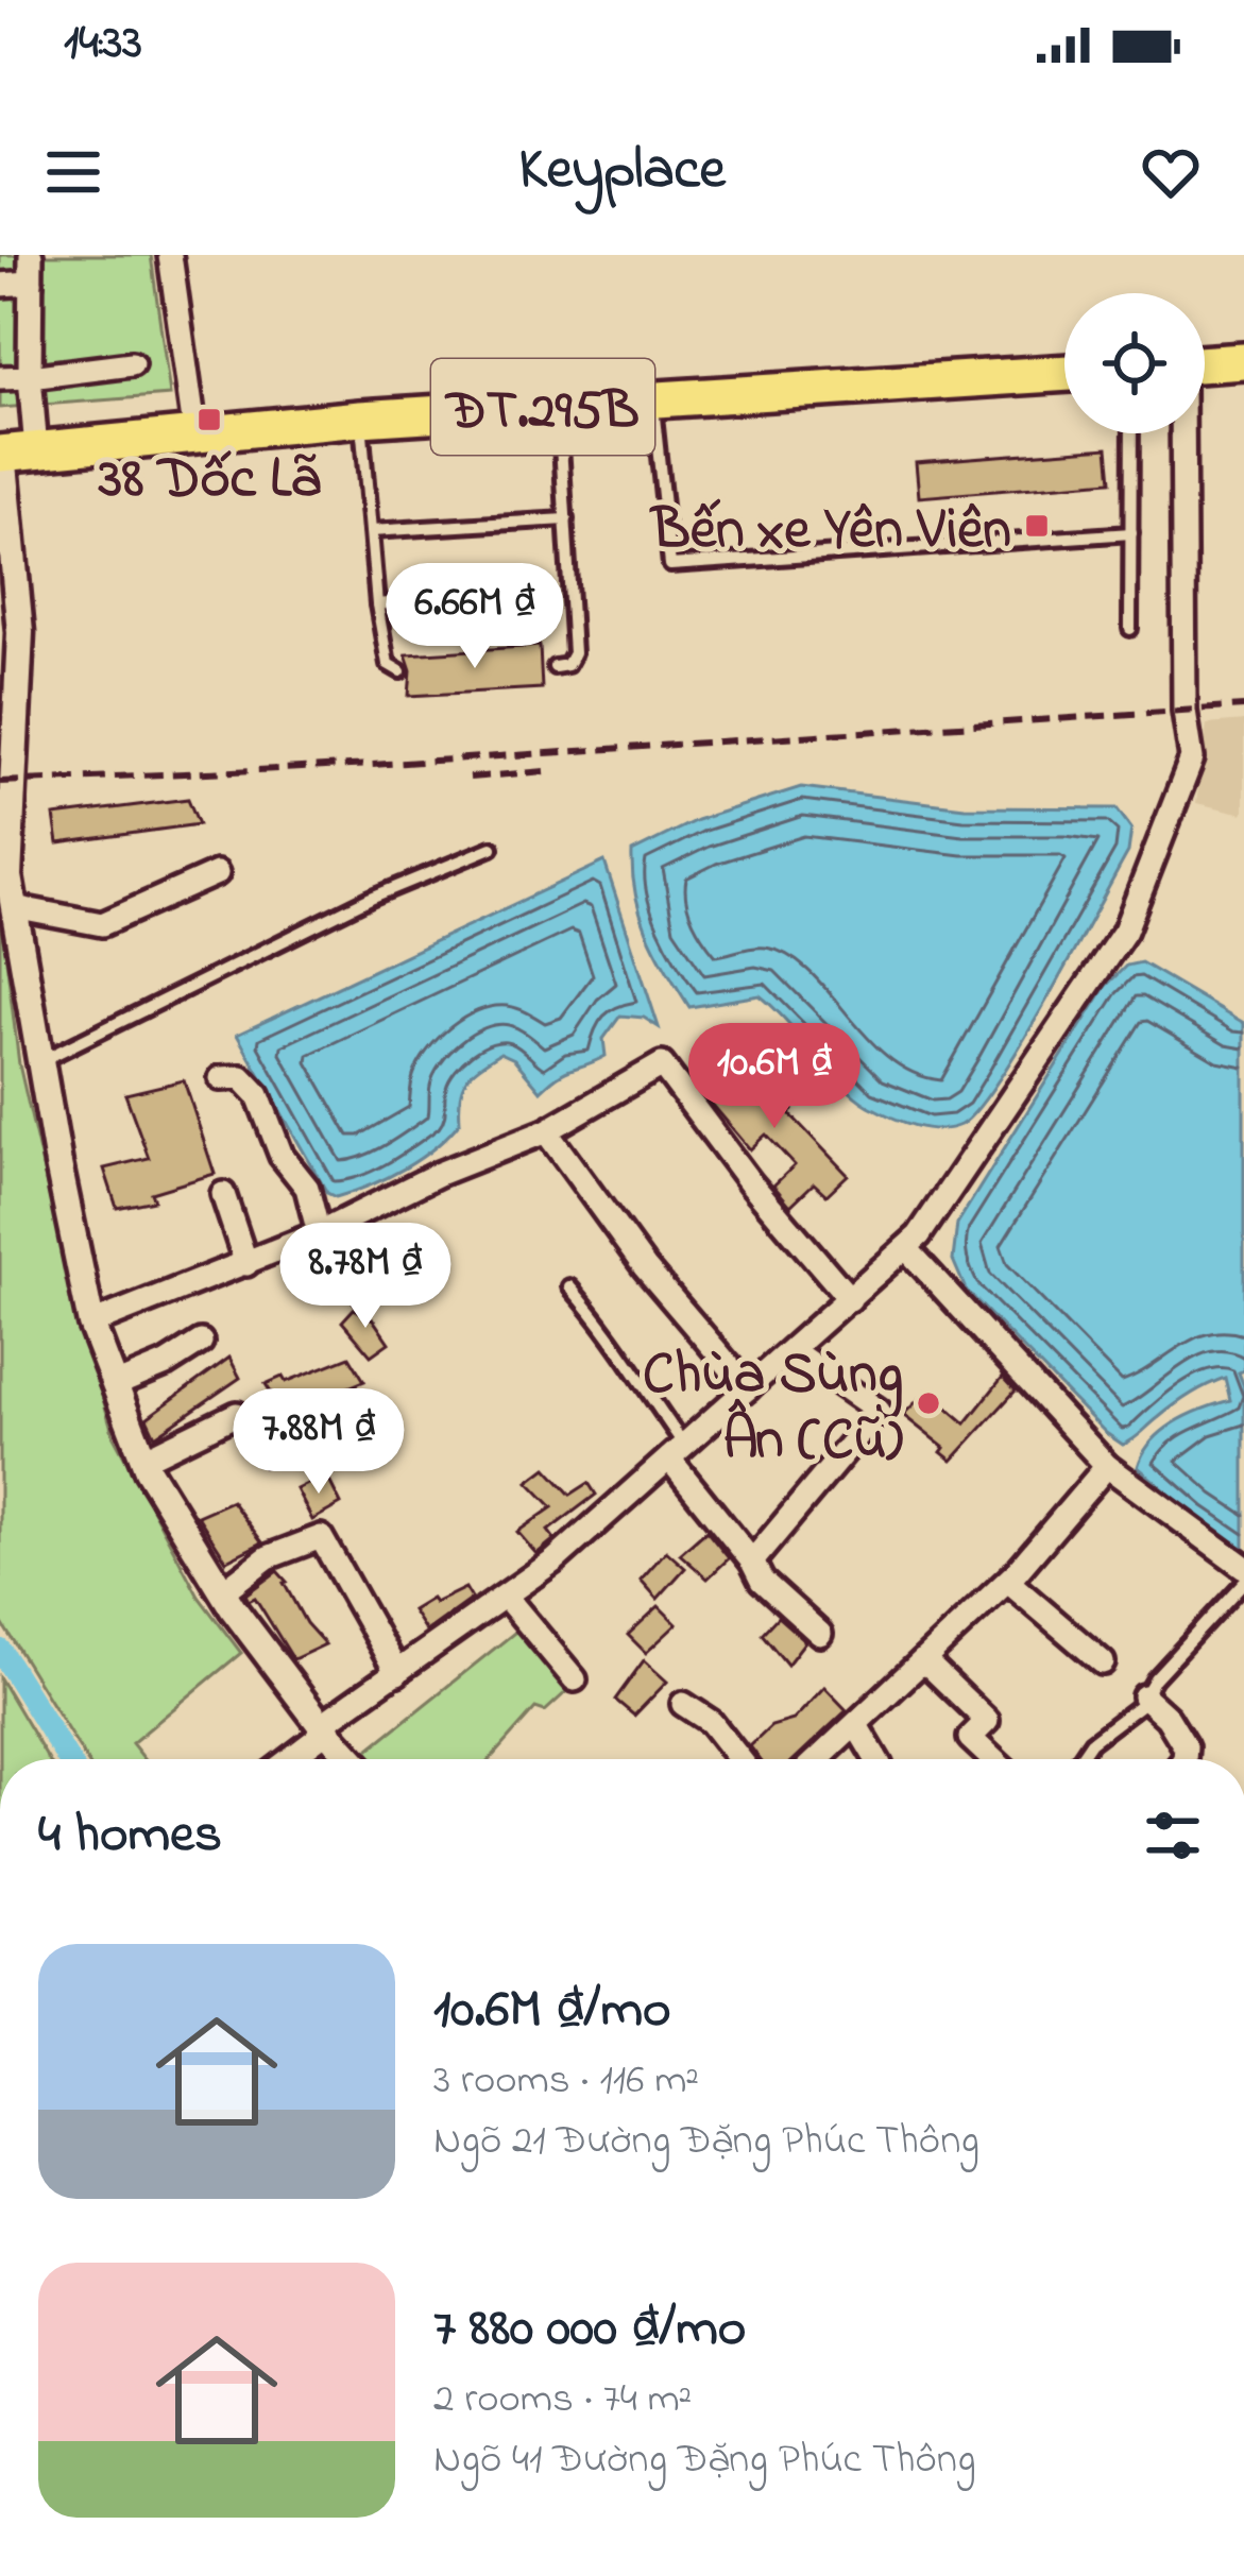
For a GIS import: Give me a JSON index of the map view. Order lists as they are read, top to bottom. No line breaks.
{"streets":{"main road":["ĐT.295B"]},"places":{"transit":["38 Dốc Lã","Bến xe Yên Viên"],"other":["Chùa Sùng Ân (Cũ)"]},"page":{"status":"14:33","header":"Keyplace","price":["6.66M ₫","10.6M ₫","8.78M ₫","7.88M ₫"],"heading":"4 homes","list":[{"name":"10.6M ₫/mo","note":"3 rooms · 116 m² · Ngõ 21 Đường Đặng Phúc Thông"},{"name":"7 880 000 ₫/mo","note":"2 rooms · 74 m² · Ngõ 41 Đường Đặng Phúc Thông"}]}}
